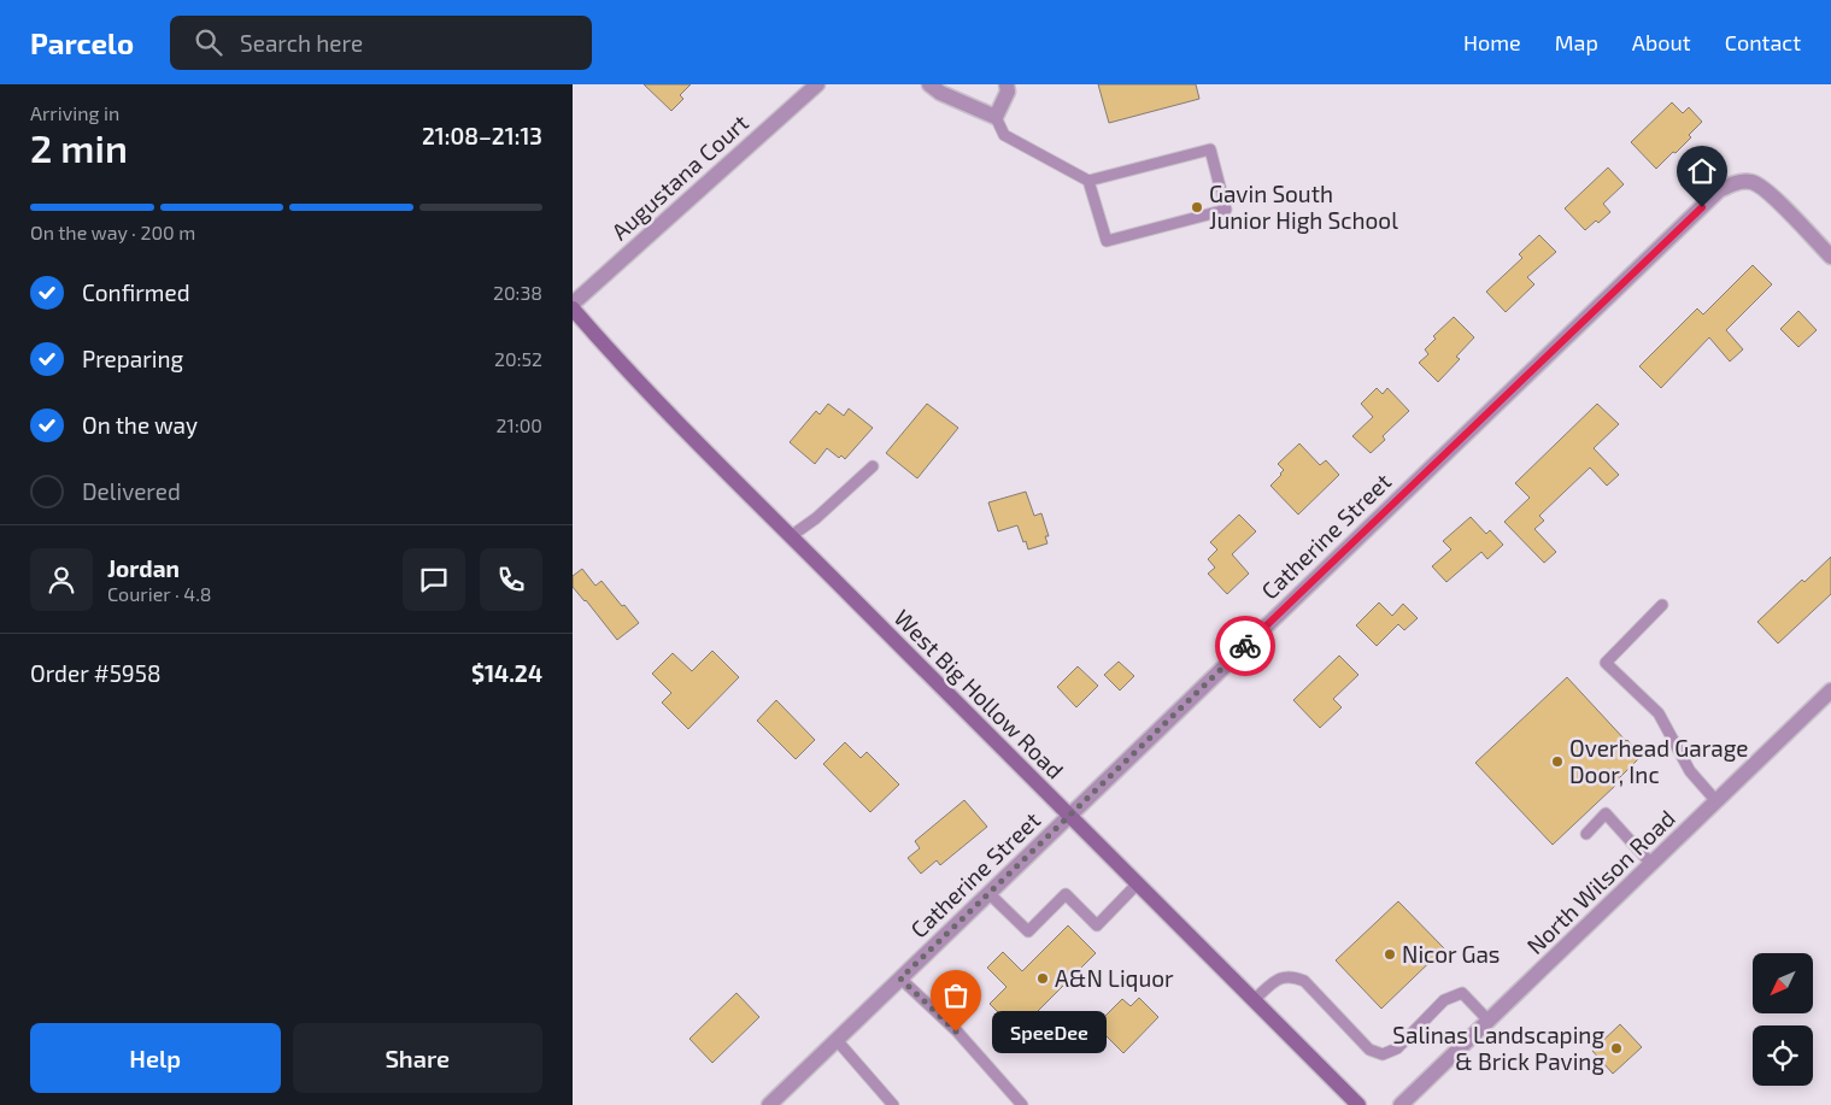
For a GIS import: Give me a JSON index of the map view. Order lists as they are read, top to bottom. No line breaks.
{"streets":{"main road":["West Big Hollow Road"],"street":["Augustana Court","Catherine Street","North Wilson Road"]},"crossings":[["Augustana Court","West Big Hollow Road"],["Catherine Street","West Big Hollow Road"]],"places":["Gavin South Junior High School","Overhead Garage Door, Inc","Nicor Gas","A&N Liquor","SpeeDee","Salinas Landscaping & Brick Paving"],"north":"bottom left","page":{"header":"Parcelo","search":"Search here","nav":["Home","Map","About","Contact"],"heading":["2 min","Arriving in","21:08–21:13"],"panel":["Jordan","Courier · 4.8","Order #5958","$14.24"],"bar":"On the way · 200 m","list":[["Confirmed","20:38"],["Preparing","20:52"],["On the way","21:00"],"Delivered"],"buttons":["Help","Share"],"bubble":"SpeeDee"}}
